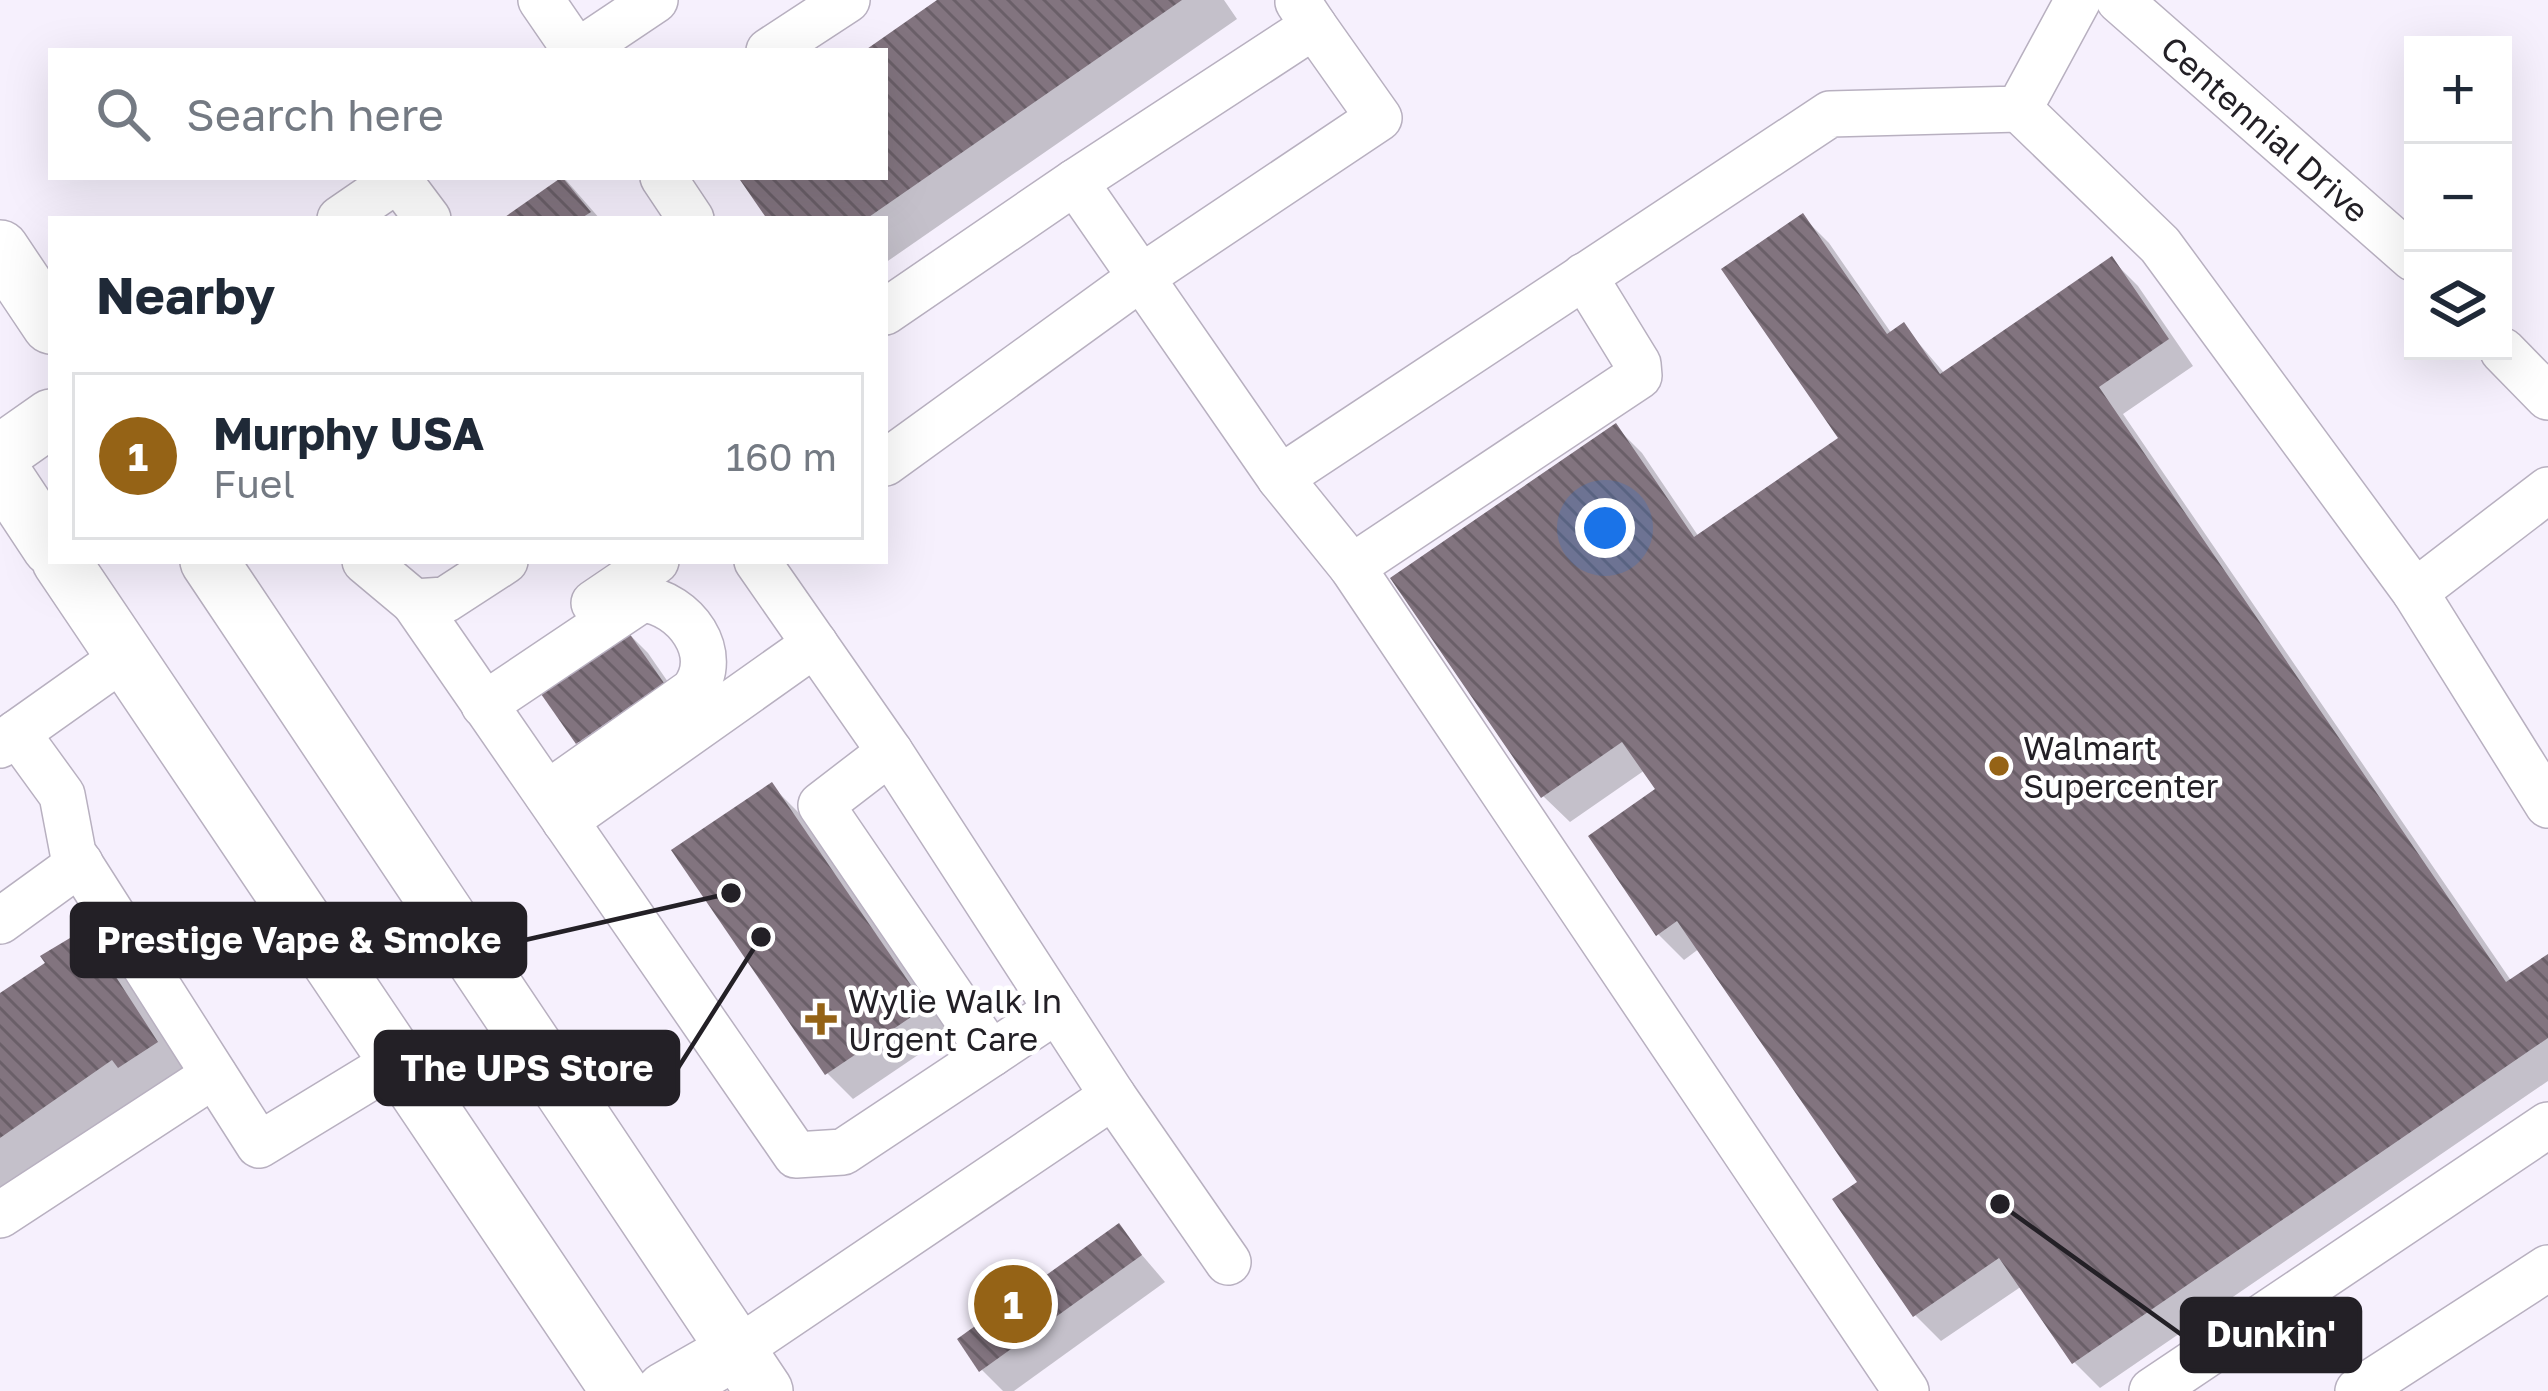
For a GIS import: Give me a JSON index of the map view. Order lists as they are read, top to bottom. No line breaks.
{"streets":{"street":["Centennial Drive"]},"places":{"other":["Walmart Supercenter","Prestige Vape & Smoke","The UPS Store","Dunkin'"],"health":["Wylie Walk In Urgent Care"]},"page":{"map_buttons":["+","−"],"search":"Search here","heading":"Nearby","list":[{"mark":"1","name":"Murphy USA","note":"Fuel","value":"160 m"}],"pins":"1"}}
